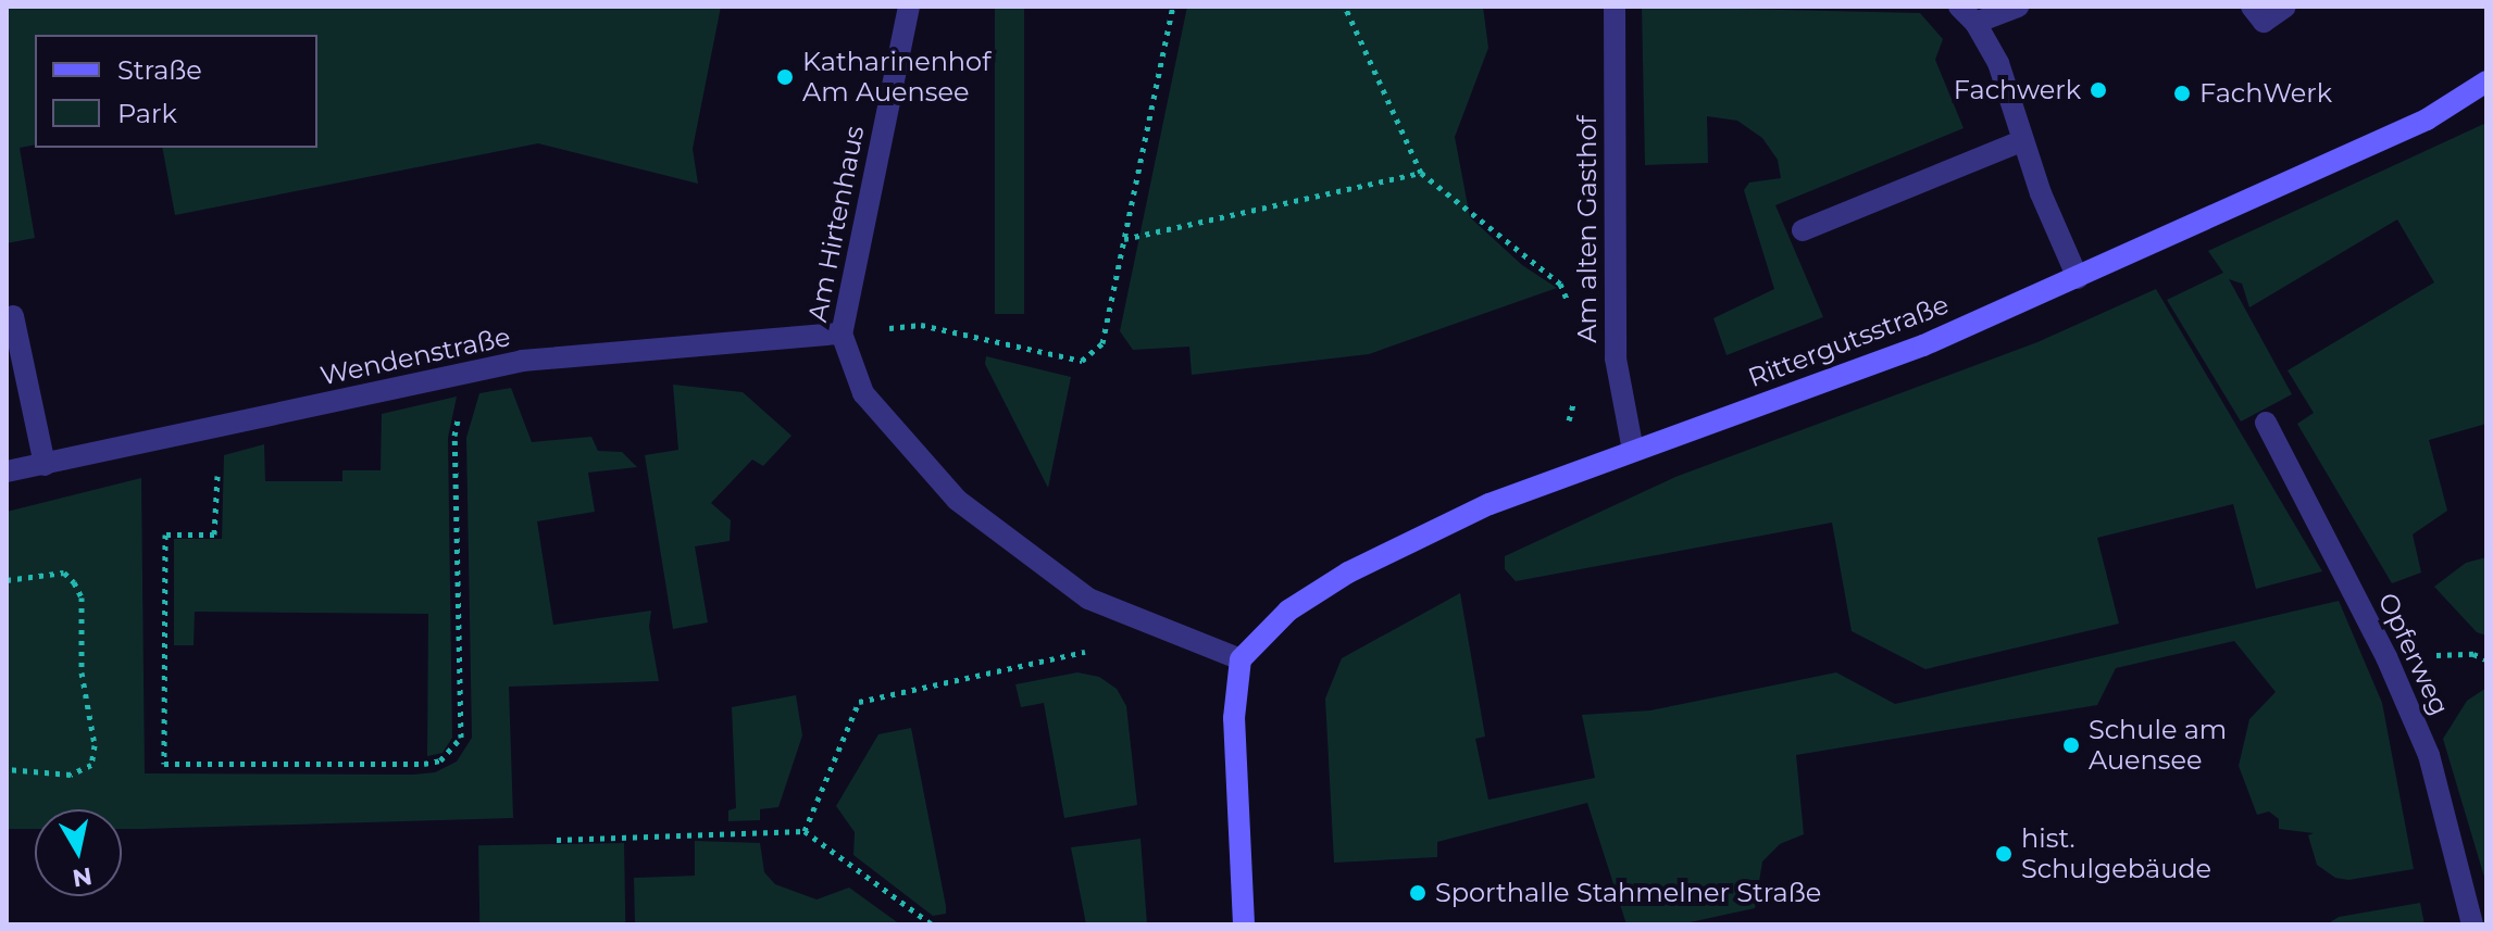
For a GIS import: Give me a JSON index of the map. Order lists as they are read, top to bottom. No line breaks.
{"streets":{"main road":["Rittergutsstraße"],"street":["Am Hirtenhaus","Am alten Gasthof","Wendenstraße","Opferweg"]},"crossings":[["Am Hirtenhaus","Rittergutsstraße"],["Am Hirtenhaus","Wendenstraße"],["Am alten Gasthof","Rittergutsstraße"]],"places":["Katharinenhof Am Auensee","Fachwerk","FachWerk","Schule am Auensee","hist. Schulgebäude","Sporthalle Stahmelner Straße"],"legend":["Straße","Park"],"north":"bottom"}
